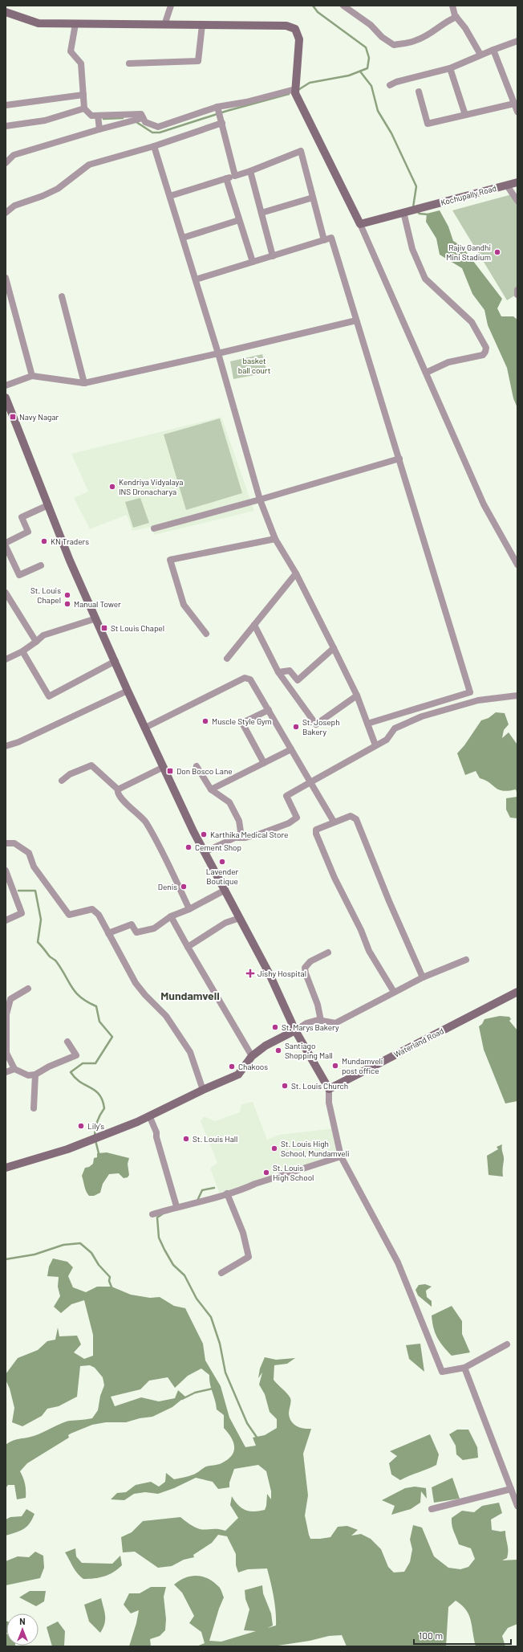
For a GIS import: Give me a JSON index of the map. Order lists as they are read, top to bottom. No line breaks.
{"streets":{"main road":["Kochupally Road","Waterland Road"]},"districts":["Mundamveli"],"parks":["basket ball court"],"places":{"other":["Rajiv Gandhi Mini Stadium","Kendriya Vidyalaya INS Dronacharya","KN Traders","St. Louis Chapel","Manual Tower","Muscle Style Gym","St. Joseph Bakery","Karthika Medical Store","Cement Shop","Lavender Boutique","Denis","St. Marys Bakery","Santiago Shopping Mall","Mundamveli post office","Chakoos","St. Louis Church","Lily's","St. Louis Hall","St. Louis High School, Mundamveli","St. Louis High School"],"transit":["Navy Nagar","St Louis Chapel","Don Bosco Lane"],"health":["Jishy Hospital"]},"scale_bar":"100 m","north":"top"}
